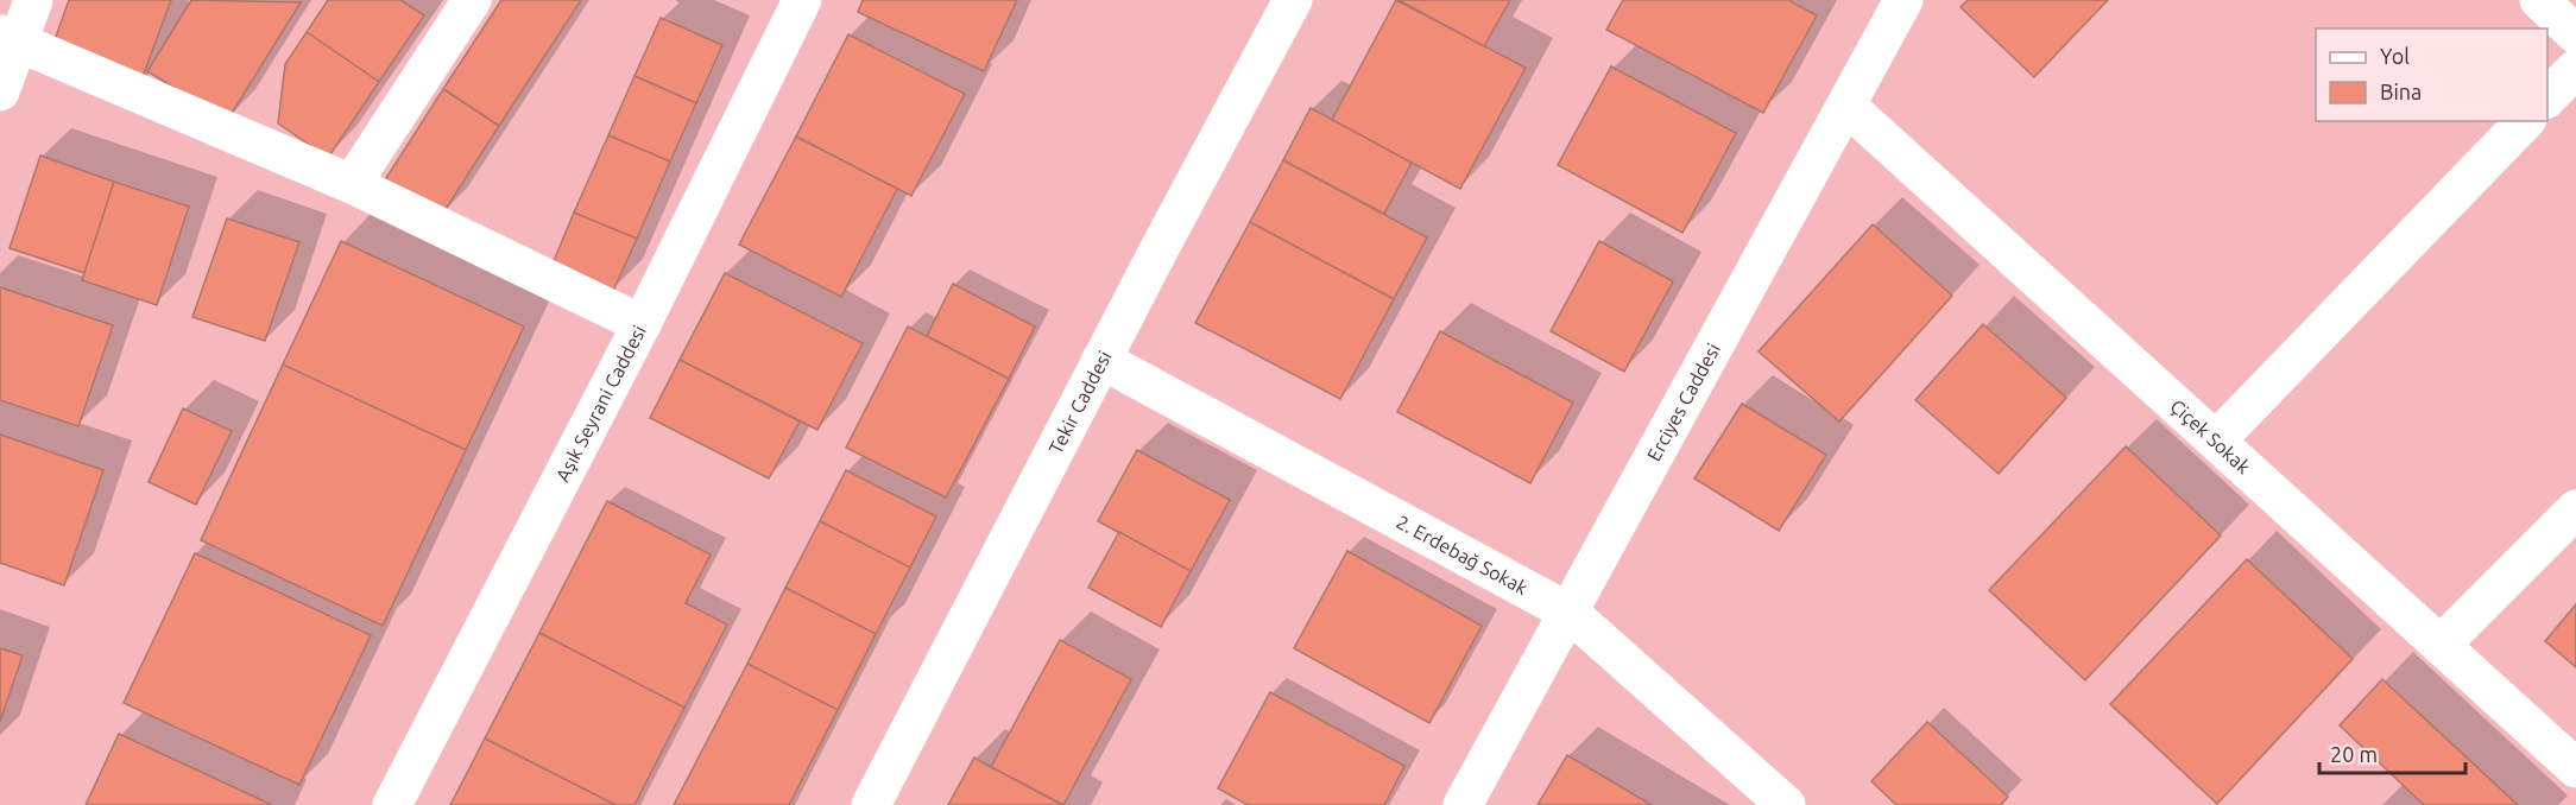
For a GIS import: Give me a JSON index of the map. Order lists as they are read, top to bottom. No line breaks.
{"streets":{"street":["Tekir Caddesi","Aşık Seyrani Caddesi","Erciyes Caddesi","Çiçek Sokak","2. Erdebağ Sokak"]},"crossings":[["Tekir Caddesi","2. Erdebağ Sokak"],["Erciyes Caddesi","Çiçek Sokak"],["Erciyes Caddesi","2. Erdebağ Sokak"]],"legend":["Yol","Bina"],"scale_bar":"20 m"}
